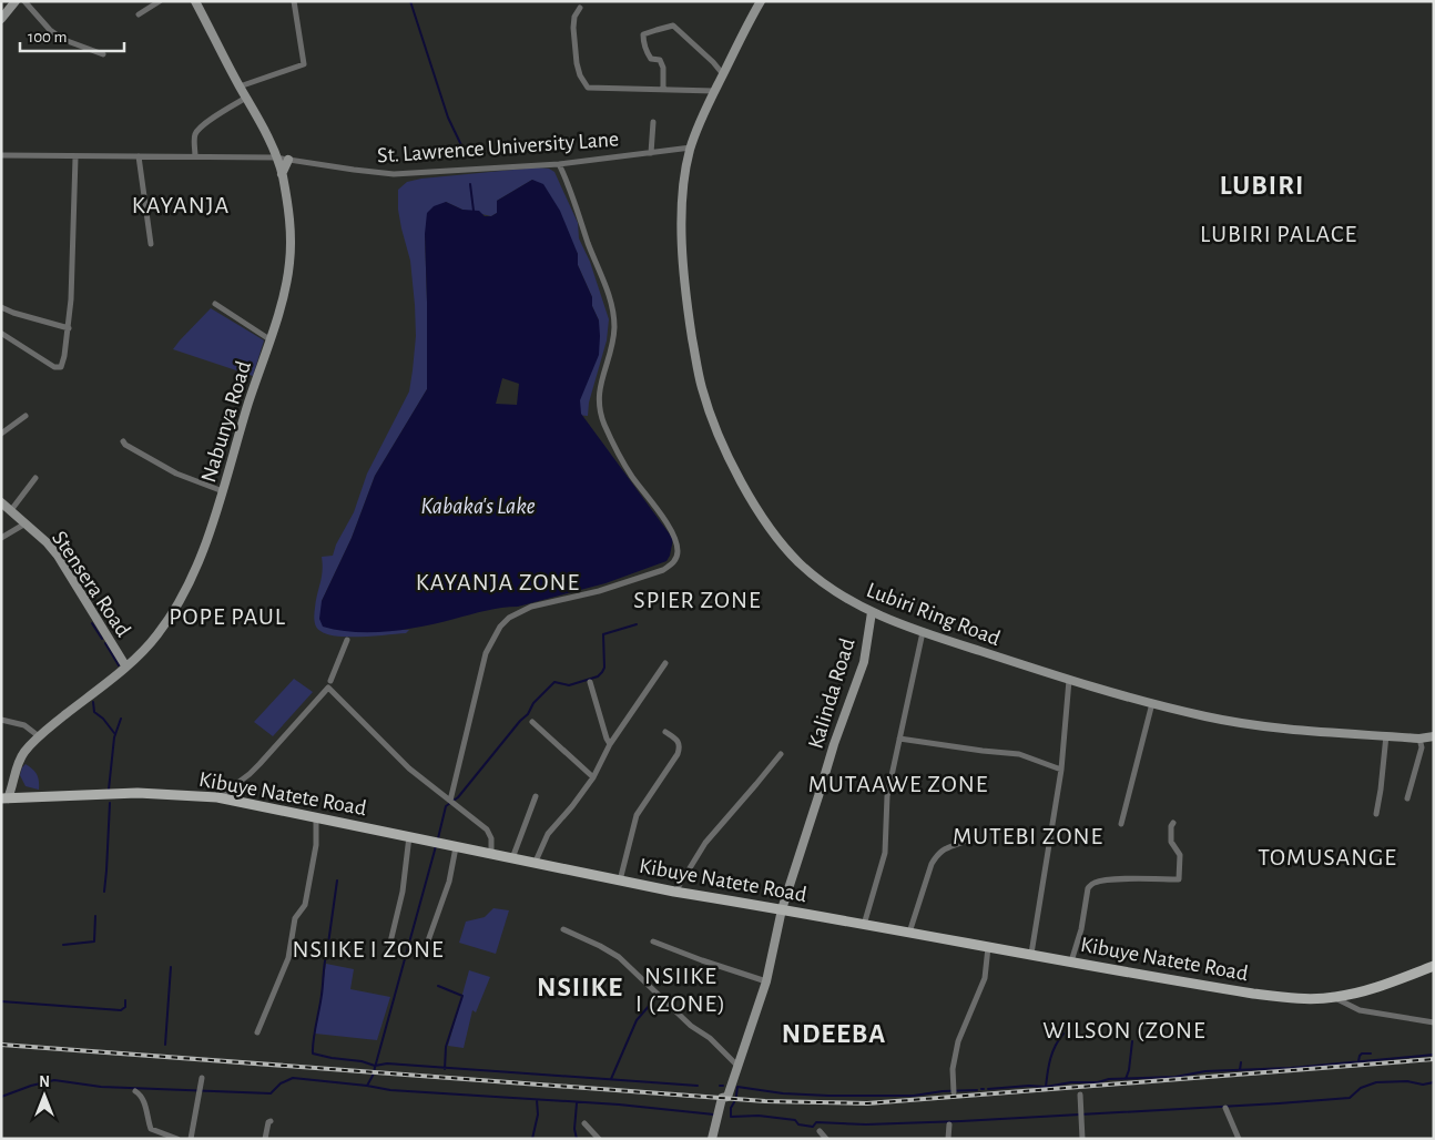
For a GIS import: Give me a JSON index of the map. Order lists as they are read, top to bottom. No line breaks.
{"streets":{"main road":["Nabunya Road","Stensera Road","Lubiri Ring Road","Kalinda Road","Kibuye Natete Road"],"street":["St. Lawrence University Lane"]},"crossings":[["St. Lawrence University Lane","Nabunya Road"],["St. Lawrence University Lane","Lubiri Ring Road"],["Nabunya Road","Stensera Road"],["Nabunya Road","Kibuye Natete Road"],["Lubiri Ring Road","Kalinda Road"],["Kalinda Road","Kibuye Natete Road"]],"districts":["LUBIRI","KAYANJA","LUBIRI PALACE","KAYANJA ZONE","SPIER ZONE","POPE PAUL","MUTAAWE ZONE","MUTEBI ZONE","TOMUSANGE","NSIIKE I ZONE","NSIIKE I (ZONE)","NSIIKE","WILSON (ZONE","NDEEBA"],"water":["Kabaka's Lake"],"scale_bar":"100 m","north":"top"}
